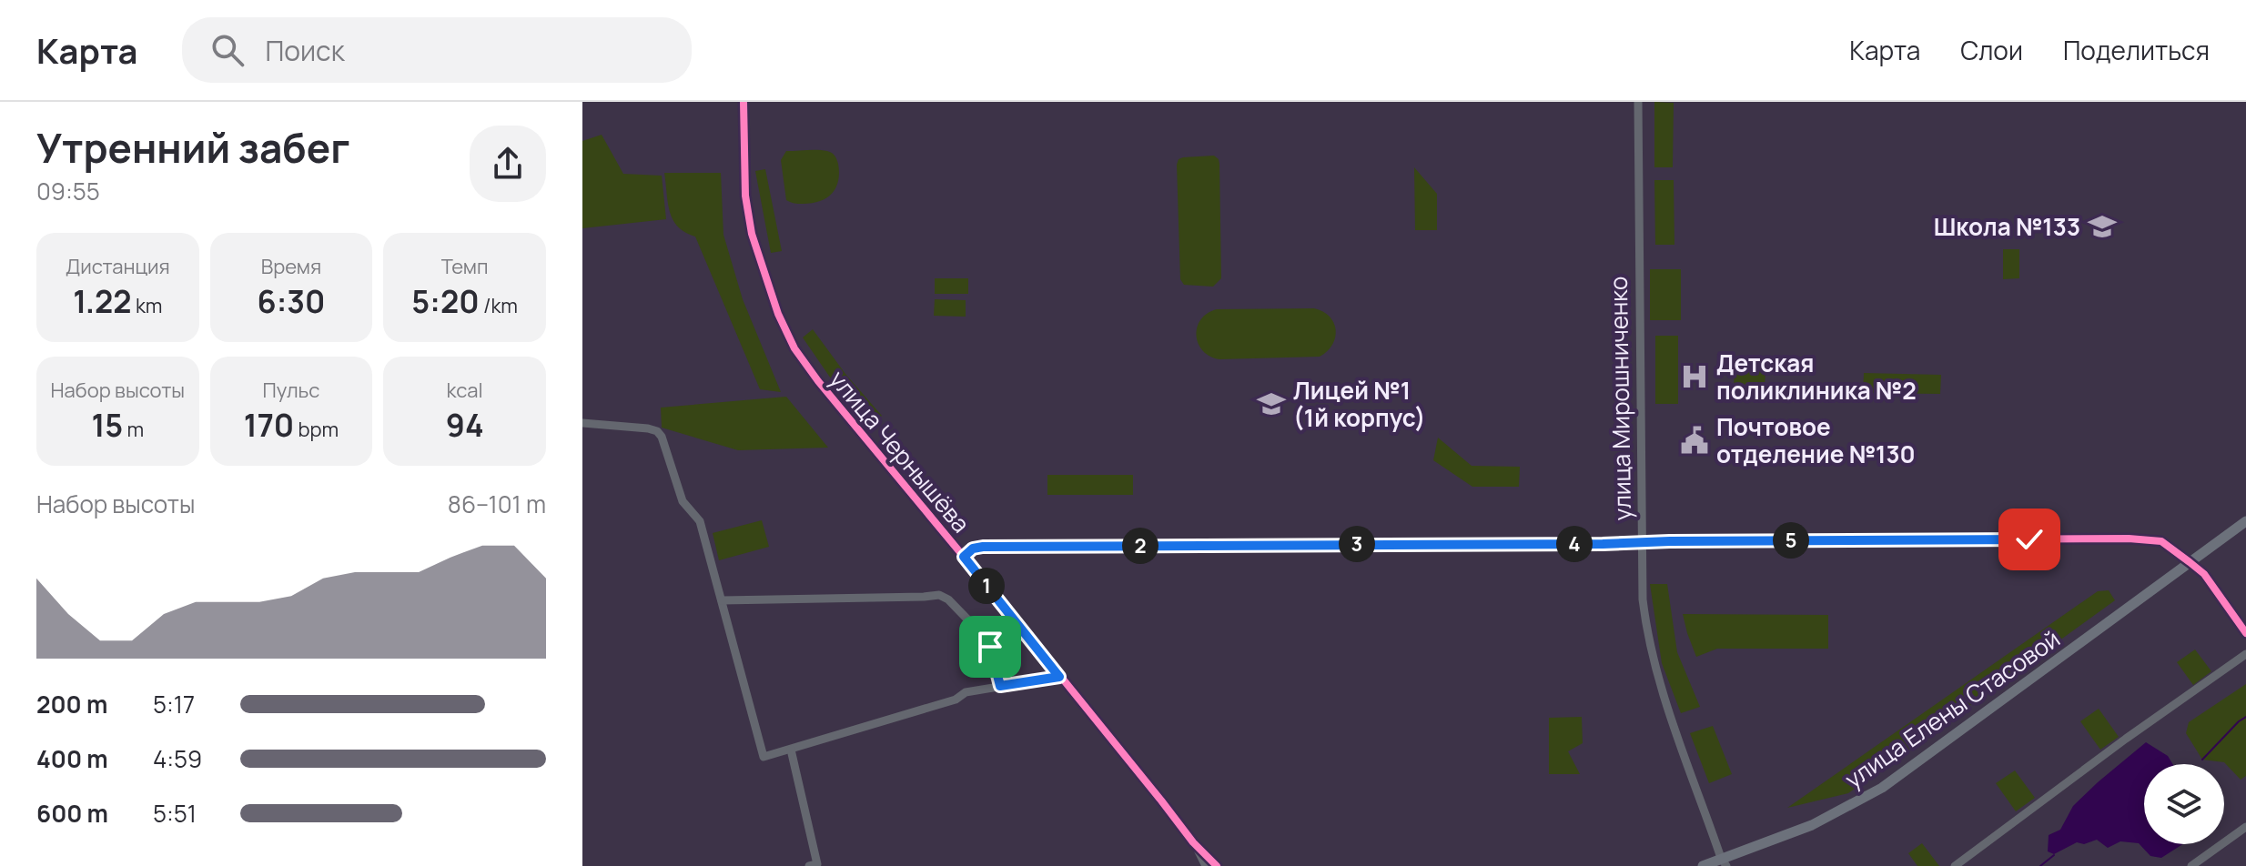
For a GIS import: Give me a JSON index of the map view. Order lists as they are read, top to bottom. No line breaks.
{"streets":{"main road":["улица Елены Стасовой"],"street":["улица Мирошниченко","улица Чернышёва"]},"crossings":[["улица Мирошниченко","улица Елены Стасовой"]],"places":{"school or university":["Школа №133","Лицей №1 (1й корпус)"],"hospital":["Детская поликлиника №2"],"public building":["Почтовое отделение №130"]},"page":{"header":"Карта","search":"Поиск","nav":["Карта","Слои","Поделиться"],"heading":["Утренний забег","09:55"],"stats":[["Дистанция","1.22 km"],["Время","6:30"],["Темп","5:20 /km"],["Набор высоты","15 m"],["Пульс","170 bpm"],["kcal","94"]],"chart":["Набор высоты","86–101 m"],"pins":["5","3","4","2","1"],"list":[{"name":"200 m","note":"5:17"},{"name":"400 m","note":"4:59"},{"name":"600 m","note":"5:51"}]}}
